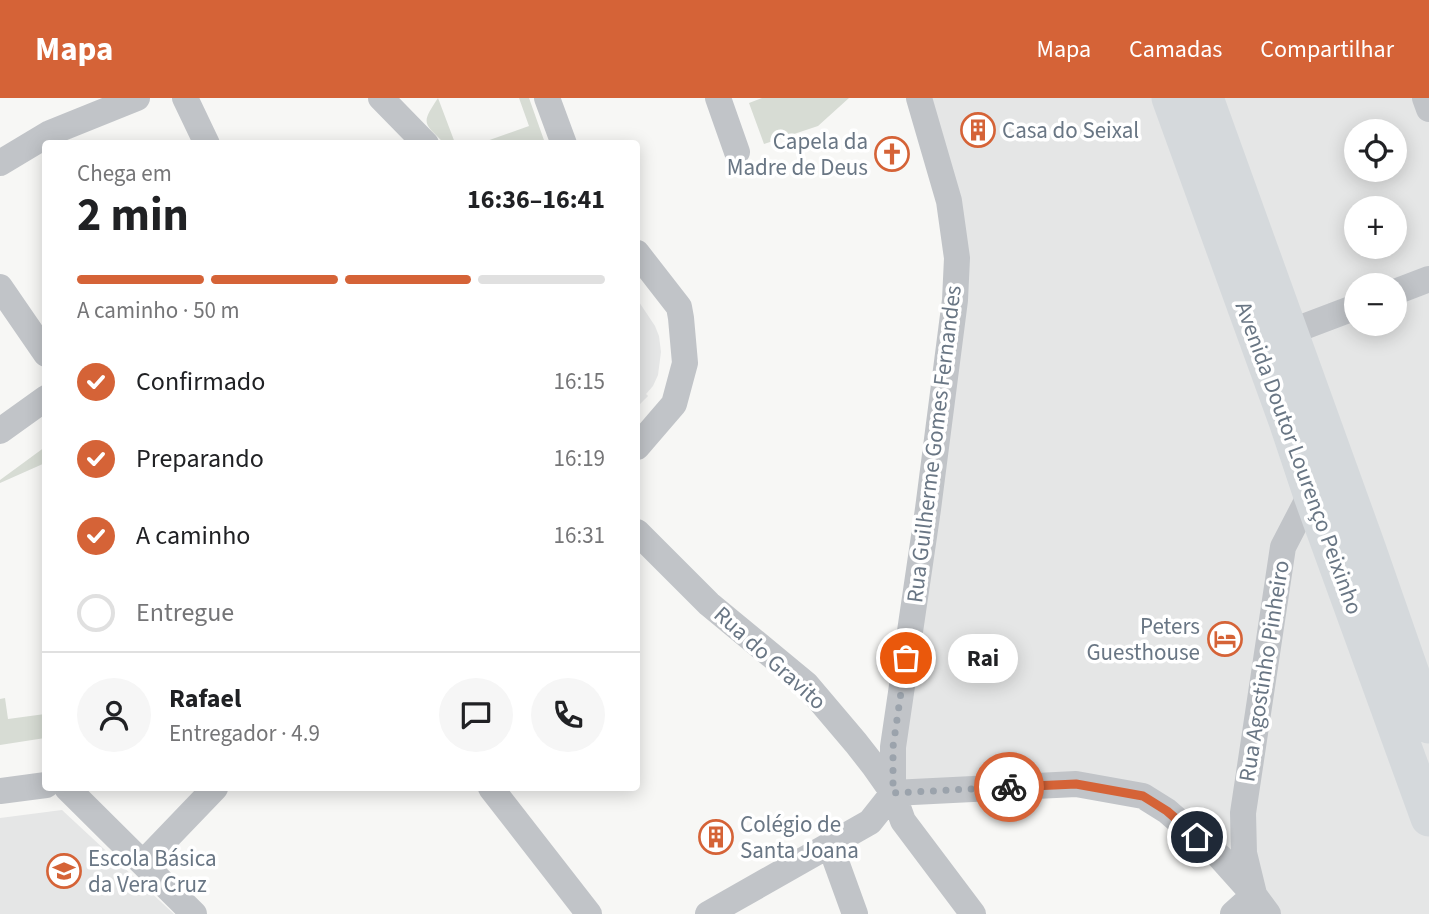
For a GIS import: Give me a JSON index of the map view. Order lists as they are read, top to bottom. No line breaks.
{"streets":{"main road":["Avenida Doutor Lourenço Peixinho"],"street":["Rua Guilherme Gomes Fernandes","Rua do Gravito","Rua Agostinho Pinheiro"]},"crossings":[["Rua Guilherme Gomes Fernandes","Rua do Gravito"],["Avenida Doutor Lourenço Peixinho","Rua Agostinho Pinheiro"]],"places":{"building":["Casa do Seixal","Colégio de Santa Joana"],"church":["Capela da Madre de Deus"],"hotel":["Peters Guesthouse"],"other":["Rai"],"school or university":["Escola Básica da Vera Cruz"]},"page":{"header":"Mapa","nav":["Mapa","Camadas","Compartilhar"],"map_buttons":["+","−"],"heading":["2 min","Chega em","16:36–16:41"],"panel":["Rafael","Entregador · 4.9"],"bar":"A caminho · 50 m","list":[["Confirmado","16:15"],["Preparando","16:19"],["A caminho","16:31"],"Entregue"],"bubble":"Rai"}}
